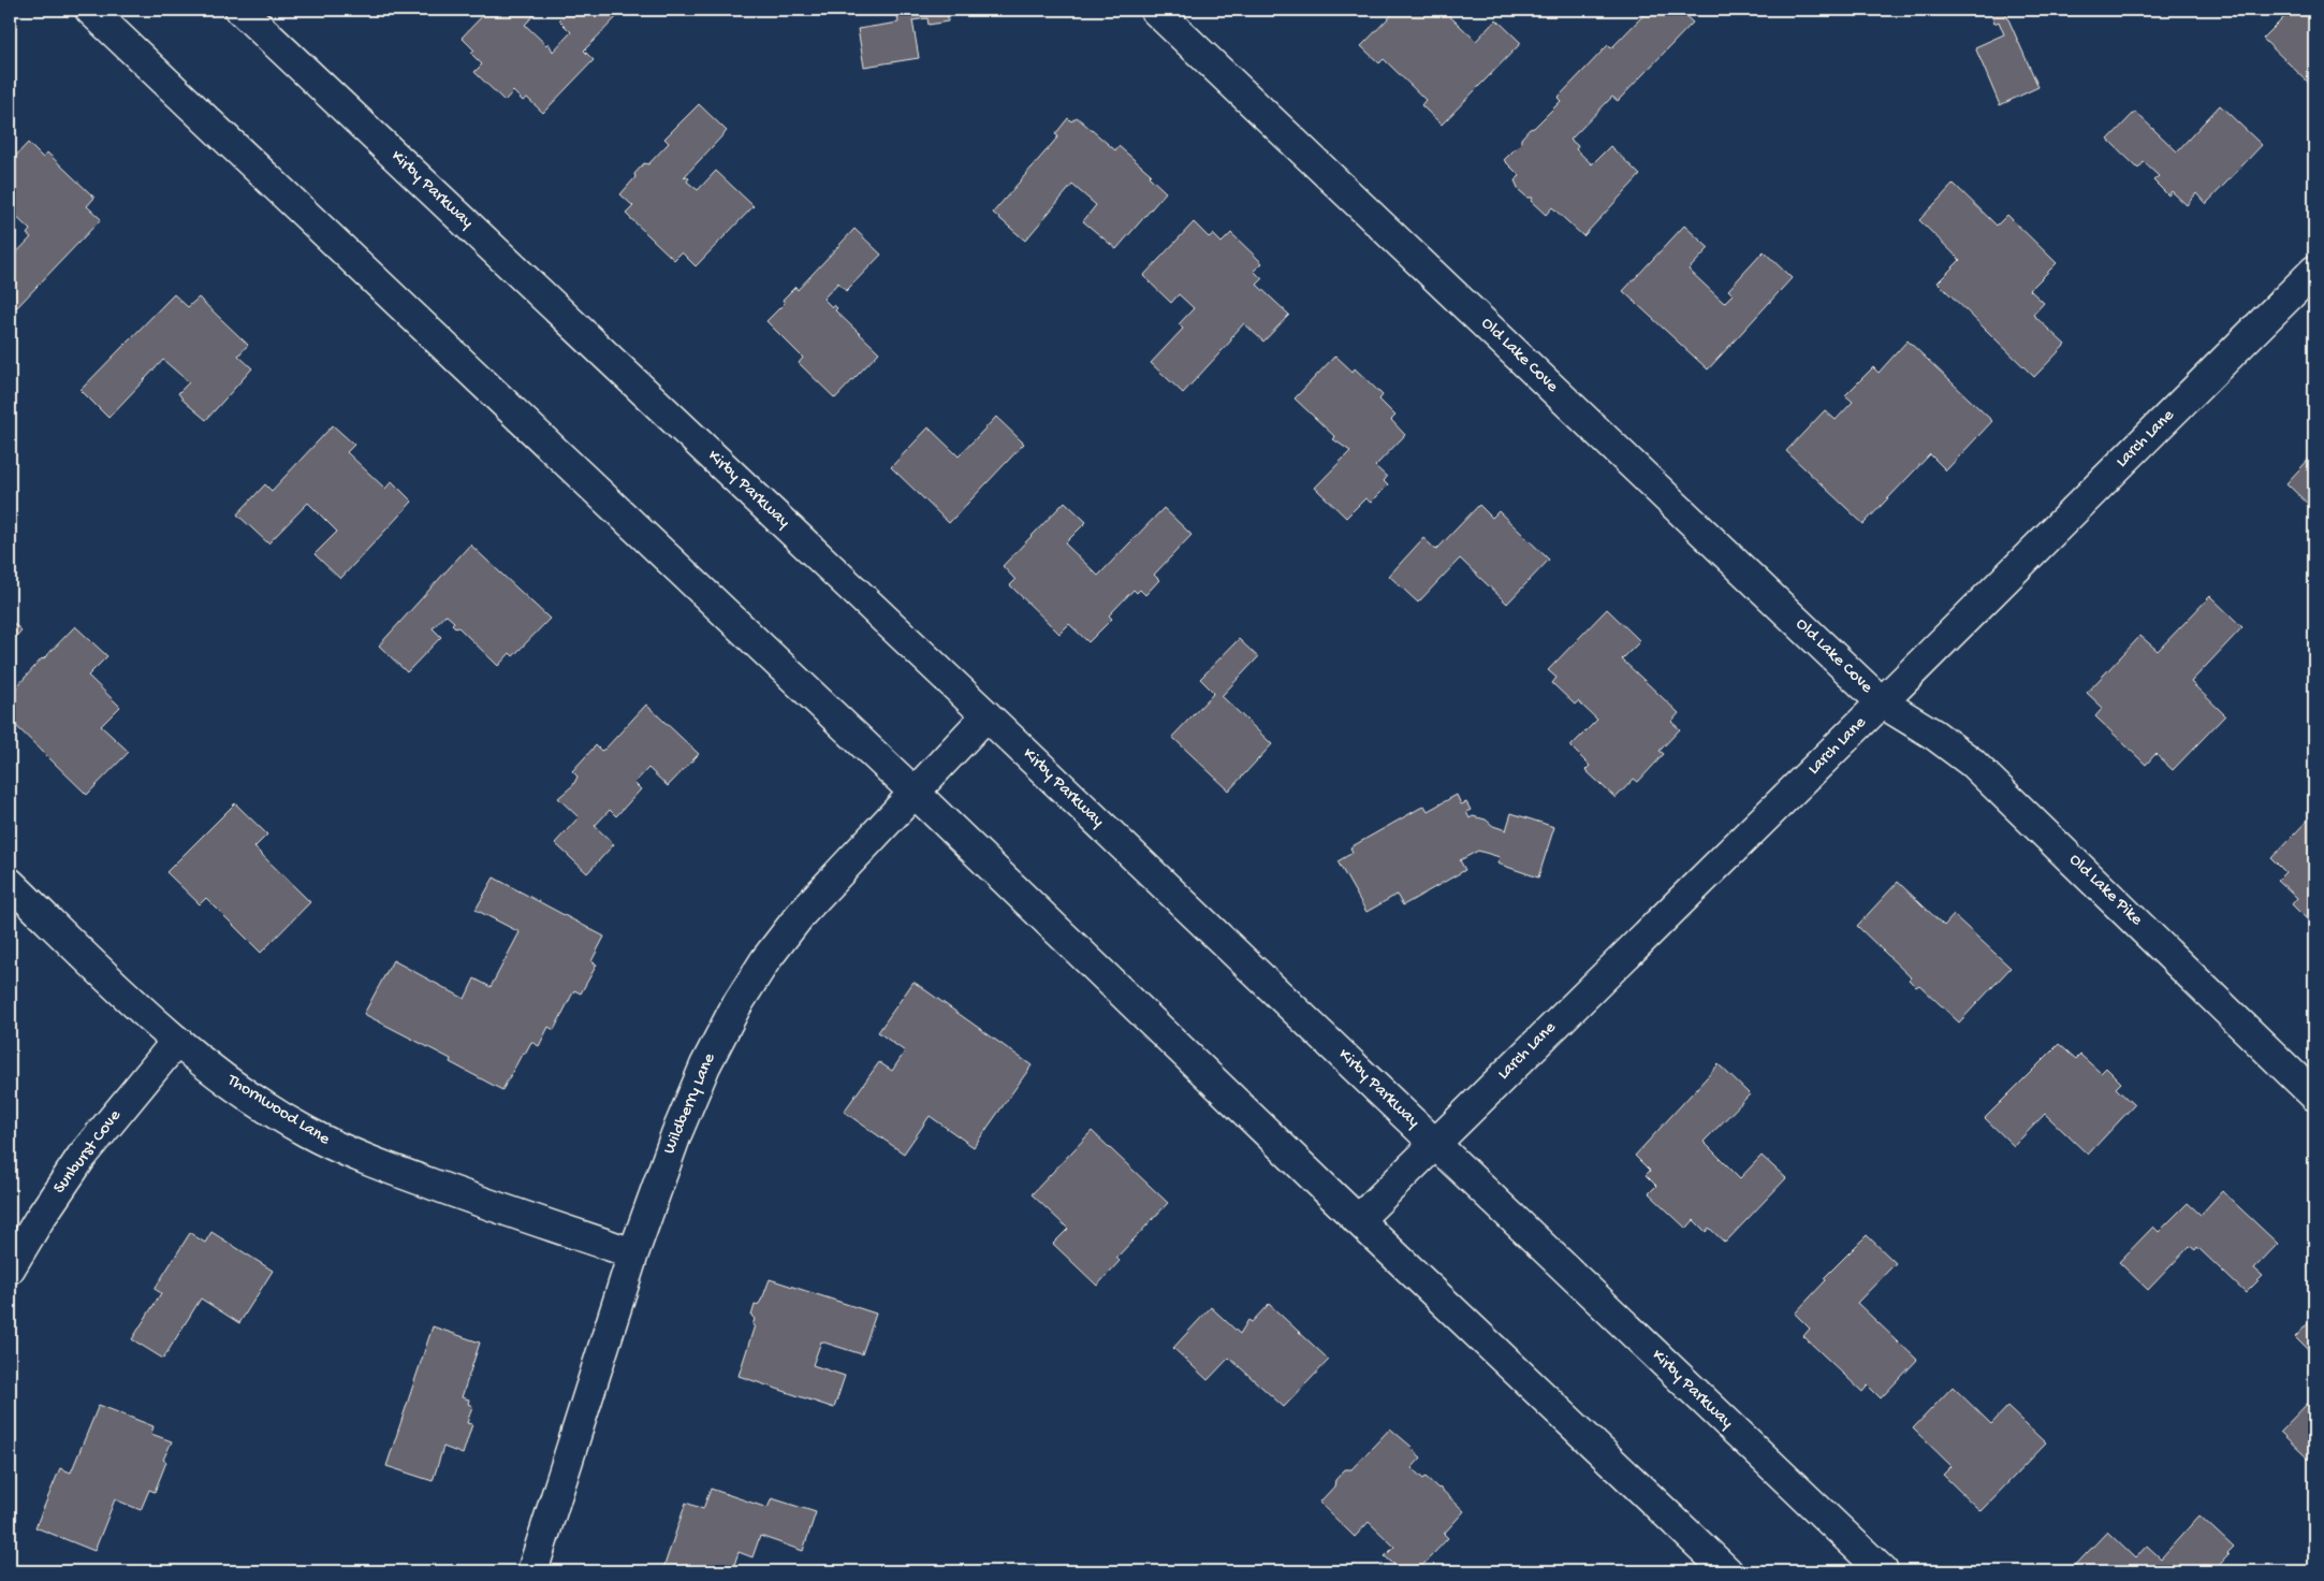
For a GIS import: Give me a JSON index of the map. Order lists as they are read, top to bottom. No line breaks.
{"streets":{"street":["Kirby Parkway","Old Lake Cove","Larch Lane","Old Lake Pike","Wildberry Lane","Thornwood Lane","Sunburst Cove"]},"crossings":[["Kirby Parkway","Larch Lane"],["Kirby Parkway","Wildberry Lane"],["Old Lake Cove","Larch Lane"],["Old Lake Cove","Old Lake Pike"],["Larch Lane","Old Lake Pike"],["Wildberry Lane","Thornwood Lane"],["Thornwood Lane","Sunburst Cove"]]}
